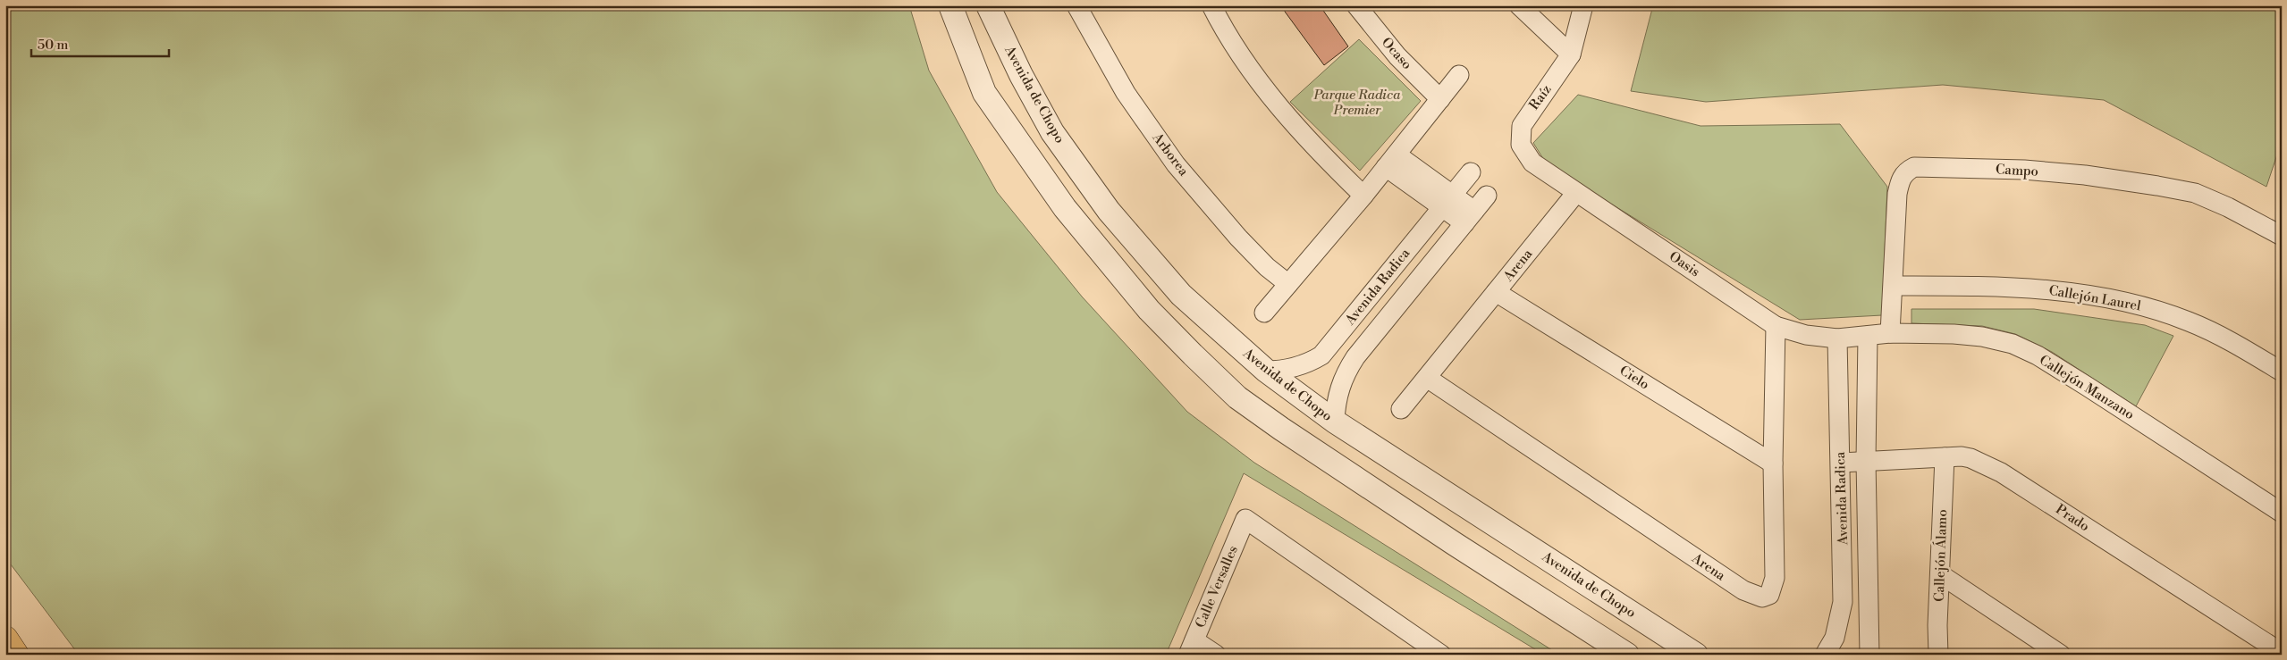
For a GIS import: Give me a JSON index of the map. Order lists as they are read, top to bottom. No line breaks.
{"streets":{"street":["Ocaso","Avenida de Chopo","Raíz","Arborea","Campo","Oasis","Arena","Avenida Radica","Callejón Laurel","Cielo","Callejón Manzano","Prado","Callejón Álamo","Calle Versalles"]},"crossings":[["Avenida de Chopo","Avenida Radica"],["Raíz","Oasis"],["Campo","Callejón Laurel"],["Campo","Callejón Manzano"],["Oasis","Arena"],["Oasis","Avenida Radica"],["Oasis","Callejón Manzano"],["Arena","Cielo"],["Avenida Radica","Callejón Manzano"],["Avenida Radica","Prado"],["Prado","Callejón Álamo"]],"parks":["Parque Radica Premier"],"scale_bar":"50 m"}
